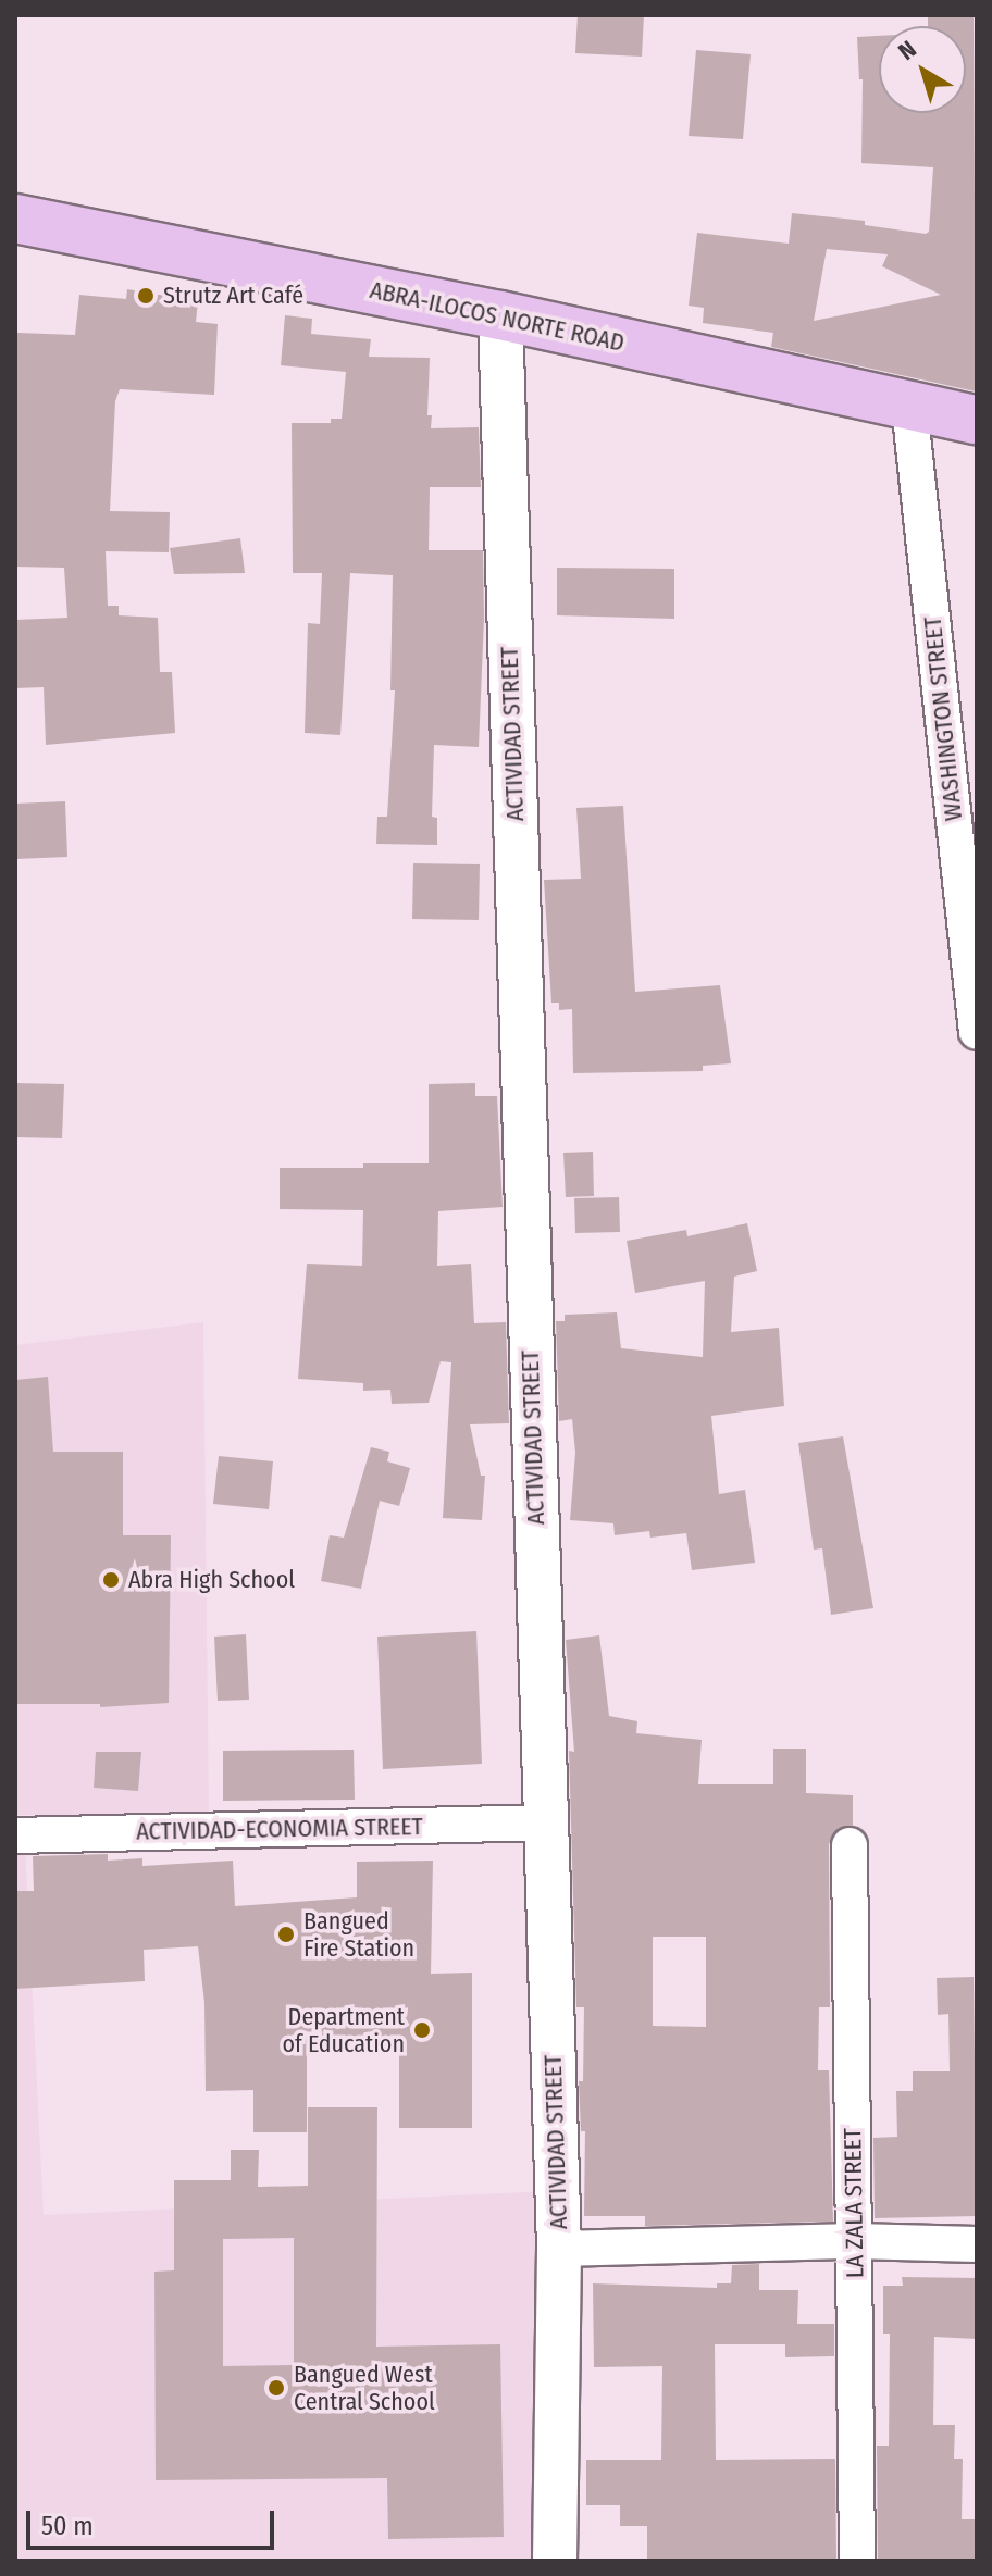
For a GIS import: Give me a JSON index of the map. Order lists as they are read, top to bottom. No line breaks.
{"streets":{"main road":["ABRA-ILOCOS NORTE ROAD"],"street":["WASHINGTON STREET","ACTIVIDAD STREET","ACTIVIDAD-ECONOMIA STREET","LA ZALA STREET"]},"crossings":[["ABRA-ILOCOS NORTE ROAD","WASHINGTON STREET"],["ABRA-ILOCOS NORTE ROAD","ACTIVIDAD STREET"],["ACTIVIDAD STREET","ACTIVIDAD-ECONOMIA STREET"]],"places":["Strutz Art Café","Abra High School","Bangued Fire Station","Department of Education","Bangued West Central School"],"scale_bar":"50 m","north":"top left"}
